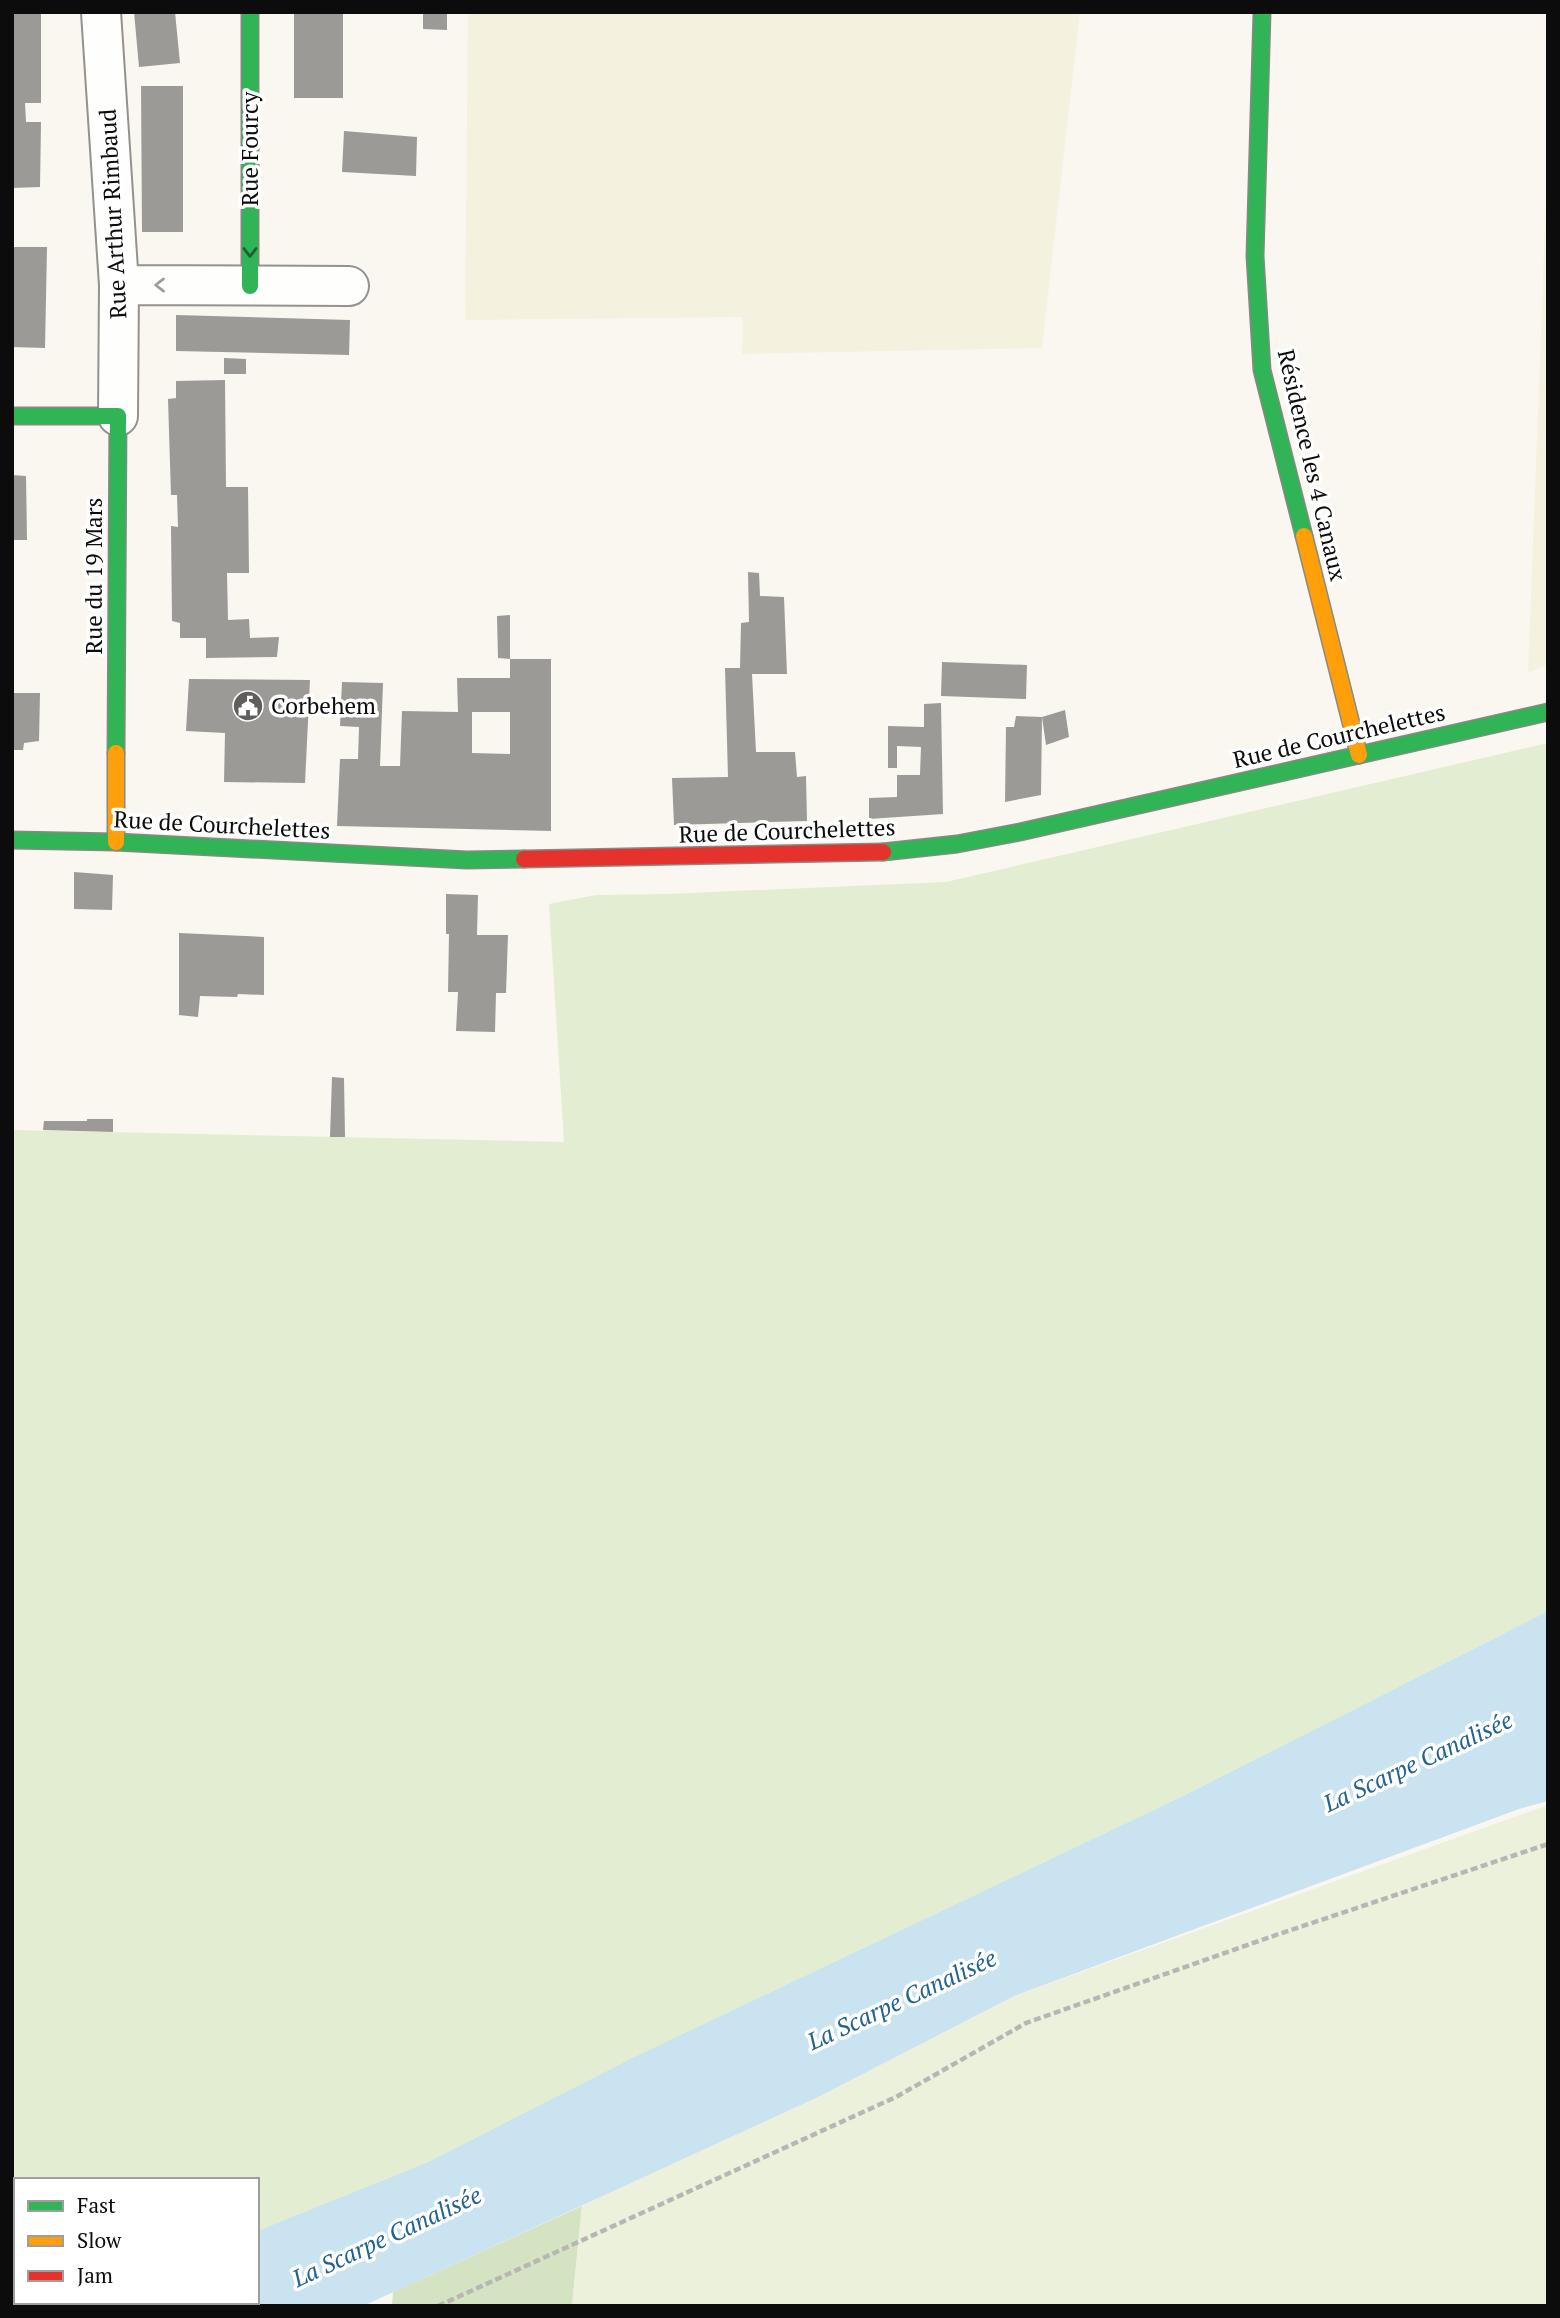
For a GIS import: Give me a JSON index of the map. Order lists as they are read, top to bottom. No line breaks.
{"streets":{"street":["Rue Fourcy","Rue Arthur Rimbaud","Résidence les 4 Canaux","Rue du 19 Mars","Rue de Courchelettes"]},"crossings":[["Rue Arthur Rimbaud","Rue du 19 Mars"],["Résidence les 4 Canaux","Rue de Courchelettes"],["Rue du 19 Mars","Rue de Courchelettes"]],"one_way":["Rue Fourcy"],"water":["La Scarpe Canalisée"],"places":{"public building":["Corbehem"]},"legend":["Fast","Slow","Jam"]}
